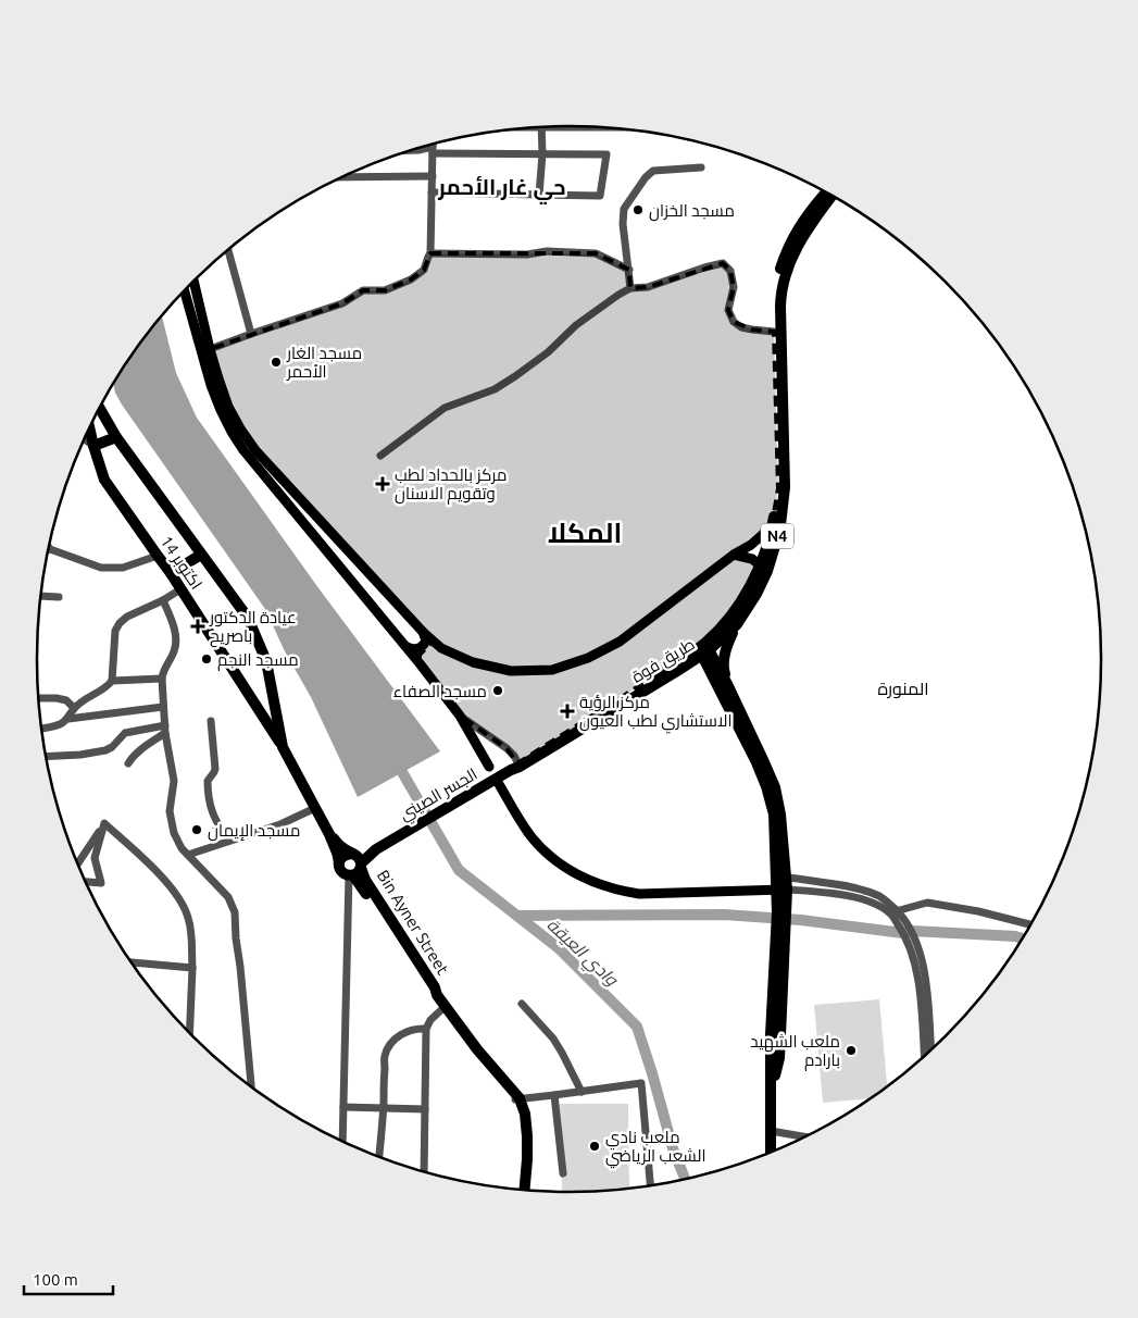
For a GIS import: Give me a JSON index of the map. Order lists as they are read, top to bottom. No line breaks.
{"streets":{"highway":["N4","14 اكتوبر","طريق فوة","الجسر الصيني","Bin Ayner Street"]},"crossings":[["طريق فوة","الجسر الصيني"],["الجسر الصيني","Bin Ayner Street"]],"districts":["حي غار الأحمر","المكلا","المنورة"],"water":["وادي العيقة"],"places":{"other":["مسجد الخزان","مسجد الغار الأحمر","مسجد النجم","مسجد الصفاء","مسجد الإيمان","ملعب الشهيد بارادم","ملعب نادي الشعب الرياضي"],"health":["مركز بالحداد لطب وتقويم الاسنان","عيادة الدكتور باصريح","مركز الرؤية الاستشاري لطب العيون"]},"scale_bar":"100 m"}
